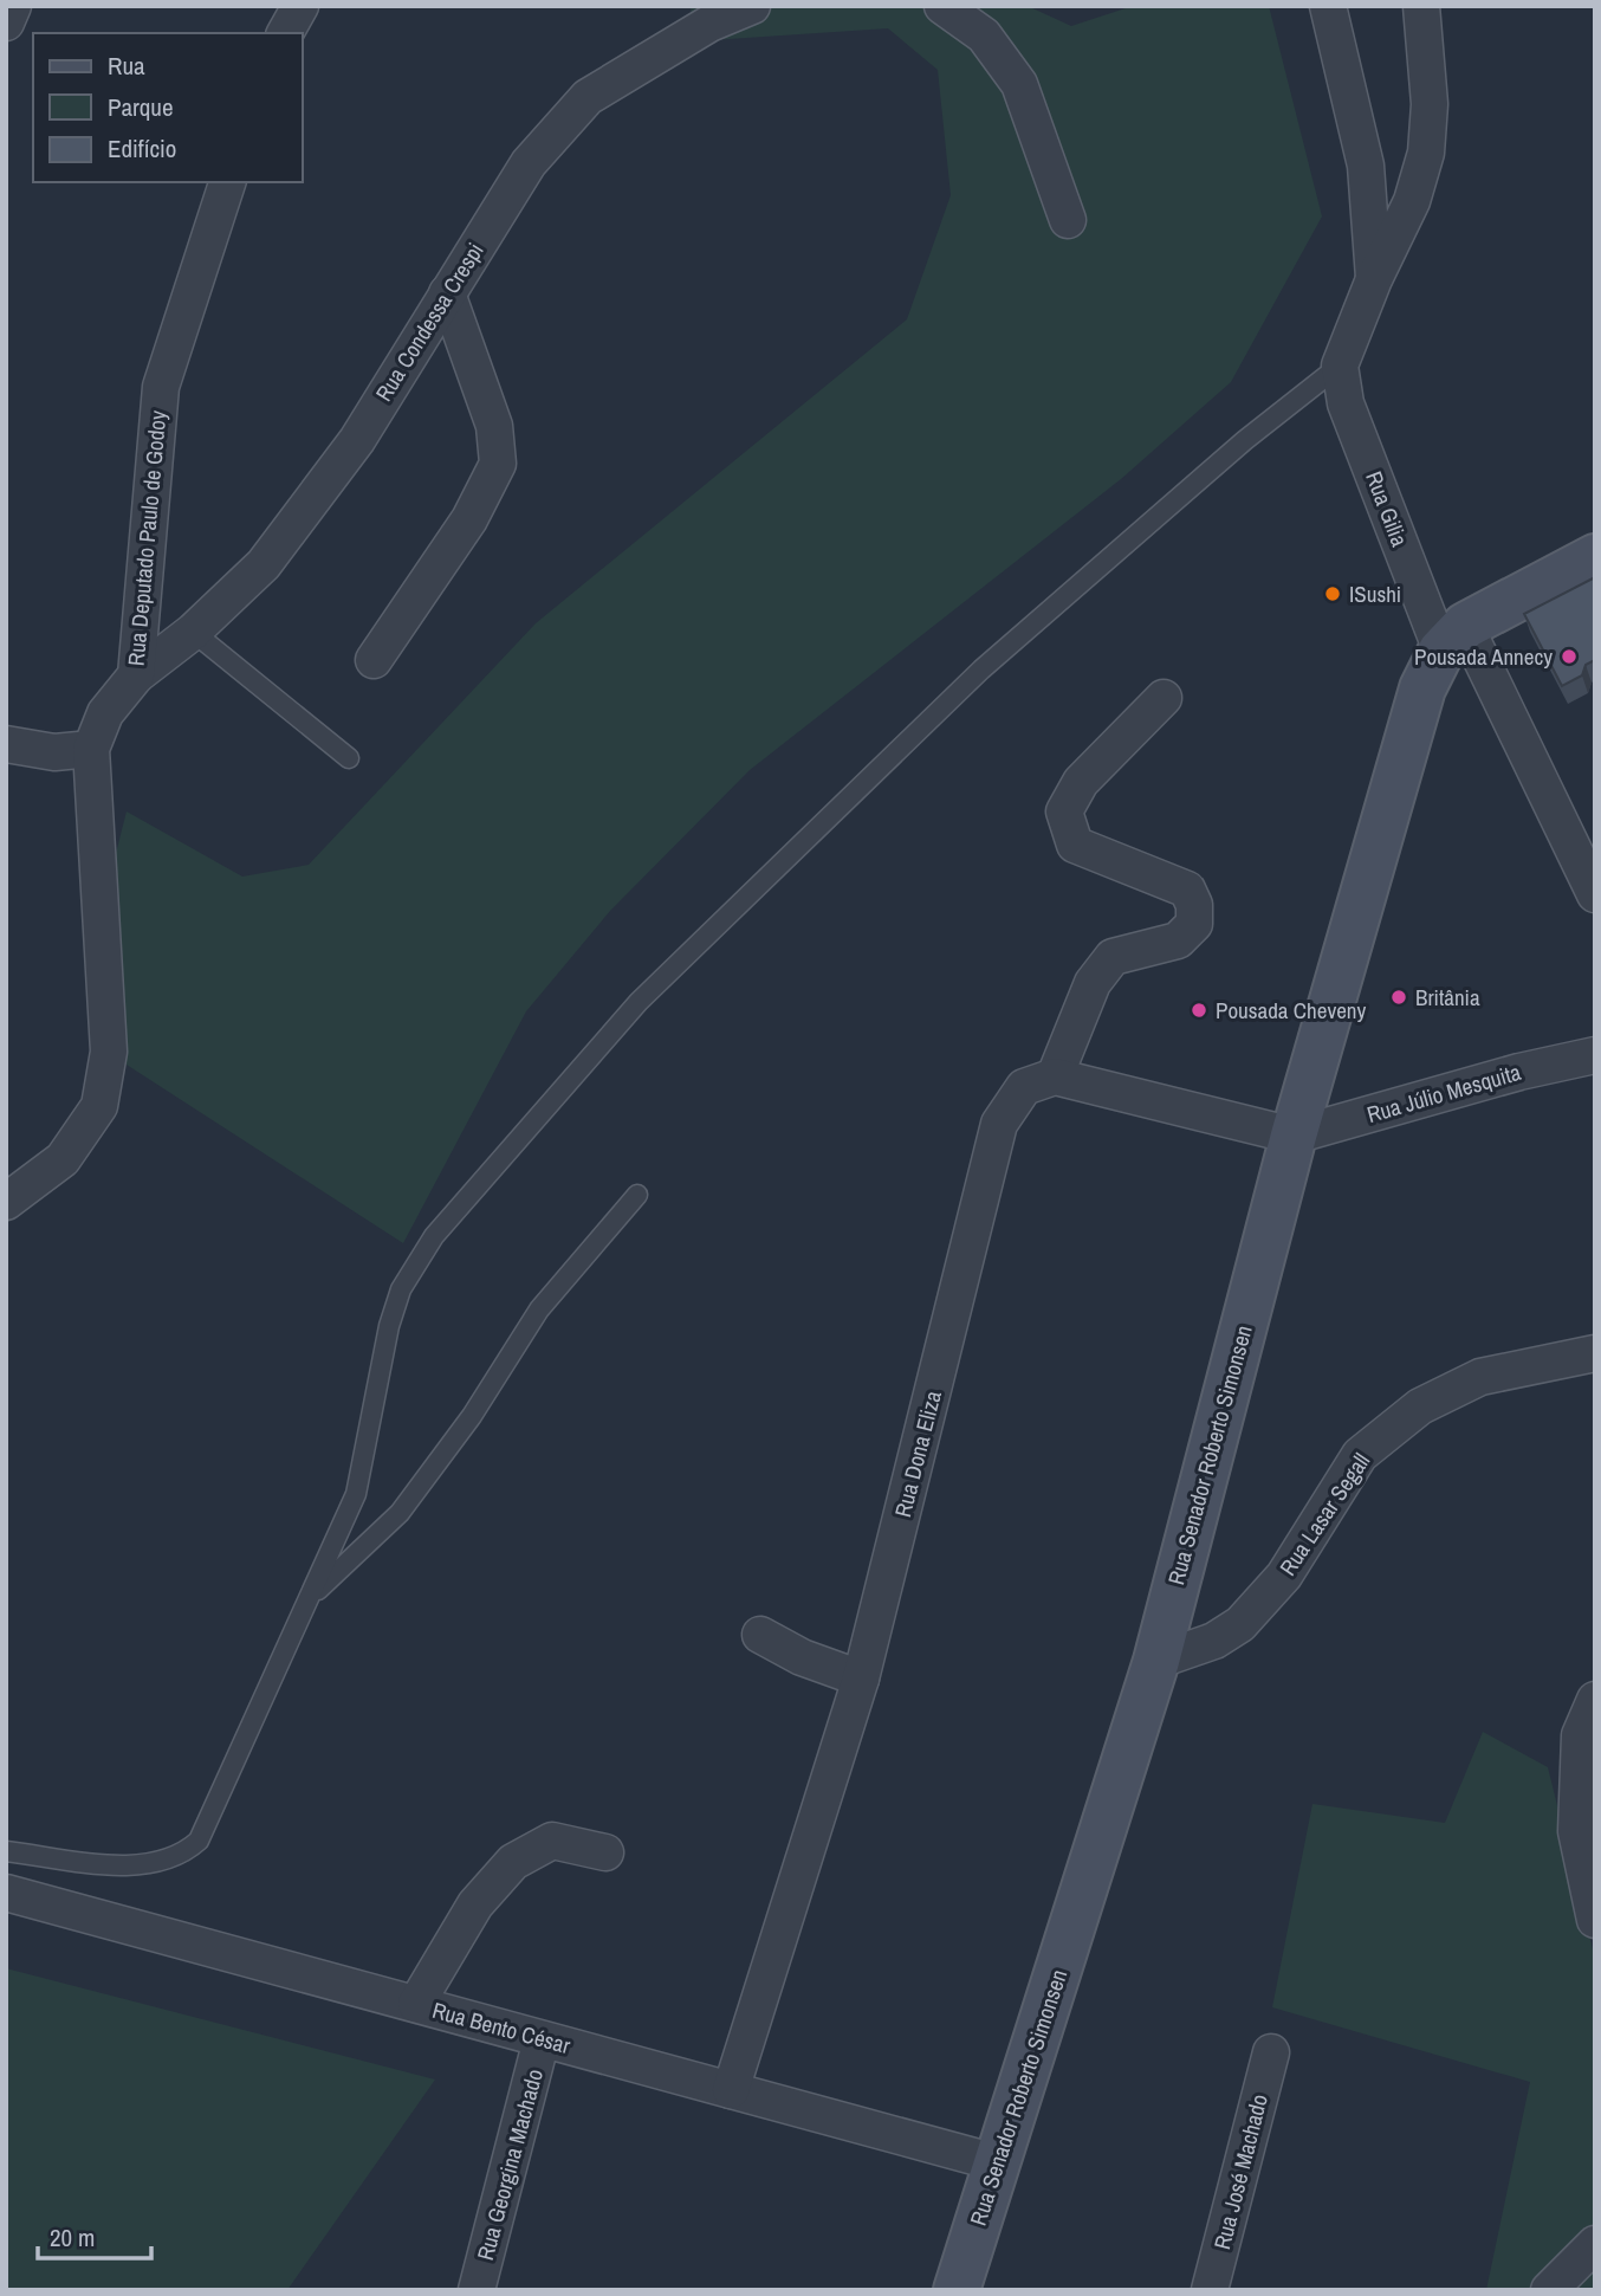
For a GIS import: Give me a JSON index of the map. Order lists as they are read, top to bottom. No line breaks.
{"streets":{"street":["Rua Condessa Crespi","Rua Gilia","Rua Deputado Paulo de Godoy","Rua Júlio Mesquita","Rua Dona Eliza","Rua Senador Roberto Simonsen","Rua Lasar Segall","Rua Bento César","Rua Georgina Machado","Rua José Machado"]},"crossings":[["Rua Condessa Crespi","Rua Deputado Paulo de Godoy"],["Rua Gilia","Rua Senador Roberto Simonsen"],["Rua Júlio Mesquita","Rua Senador Roberto Simonsen"],["Rua Dona Eliza","Rua Bento César"],["Rua Senador Roberto Simonsen","Rua Lasar Segall"],["Rua Senador Roberto Simonsen","Rua Bento César"],["Rua Bento César","Rua Georgina Machado"]],"places":["ISushi","Pousada Annecy","Britânia","Pousada Cheveny"],"legend":["Rua","Parque","Edifício"],"scale_bar":"20 m"}
